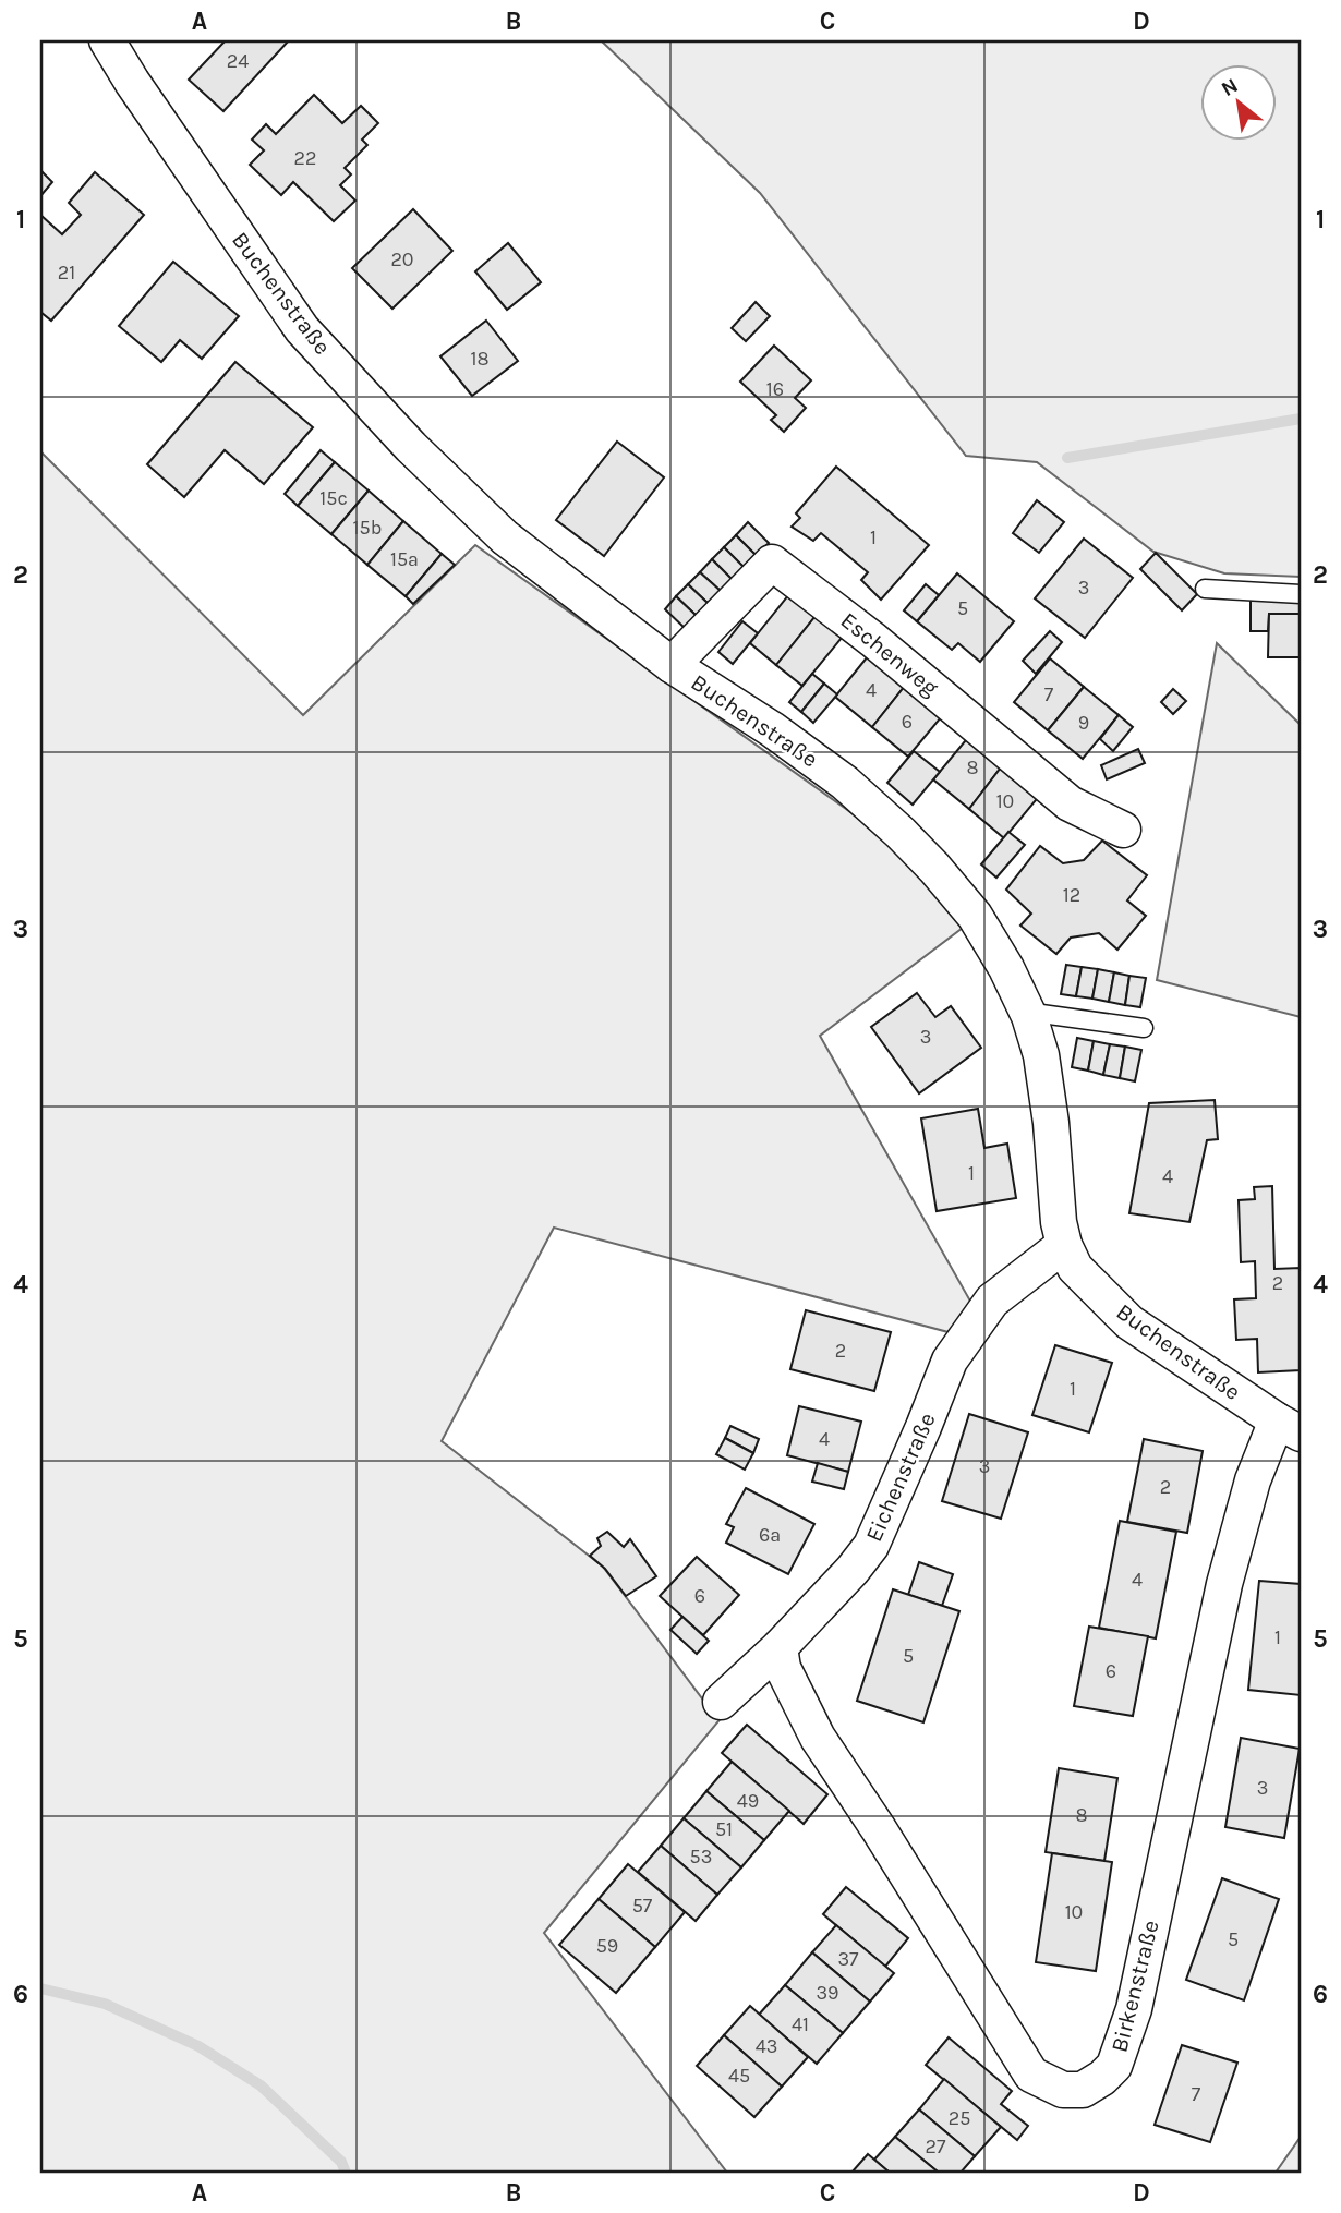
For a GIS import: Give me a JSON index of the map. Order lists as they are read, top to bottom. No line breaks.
{"streets":{"street":["Buchenstraße","Eschenweg","Eichenstraße","Birkenstraße"]},"crossings":[["Buchenstraße","Eschenweg"],["Buchenstraße","Eichenstraße"],["Buchenstraße","Birkenstraße"],["Eichenstraße","Birkenstraße"]],"house_numbers":["24","22","20","21","18","16","15c","15b","1","15a","3","5","4","7","6","9","8","10","12","3","1","4","2","2","1","4","3","2","6a","4","6","1","5","6","3","49","8","51","53","57","10","5","59","37","39","41","43","45","7","25","27"],"north":"top left","grid":{"columns":["A","B","C","D"],"rows":["1","2","3","4","5","6"]}}
